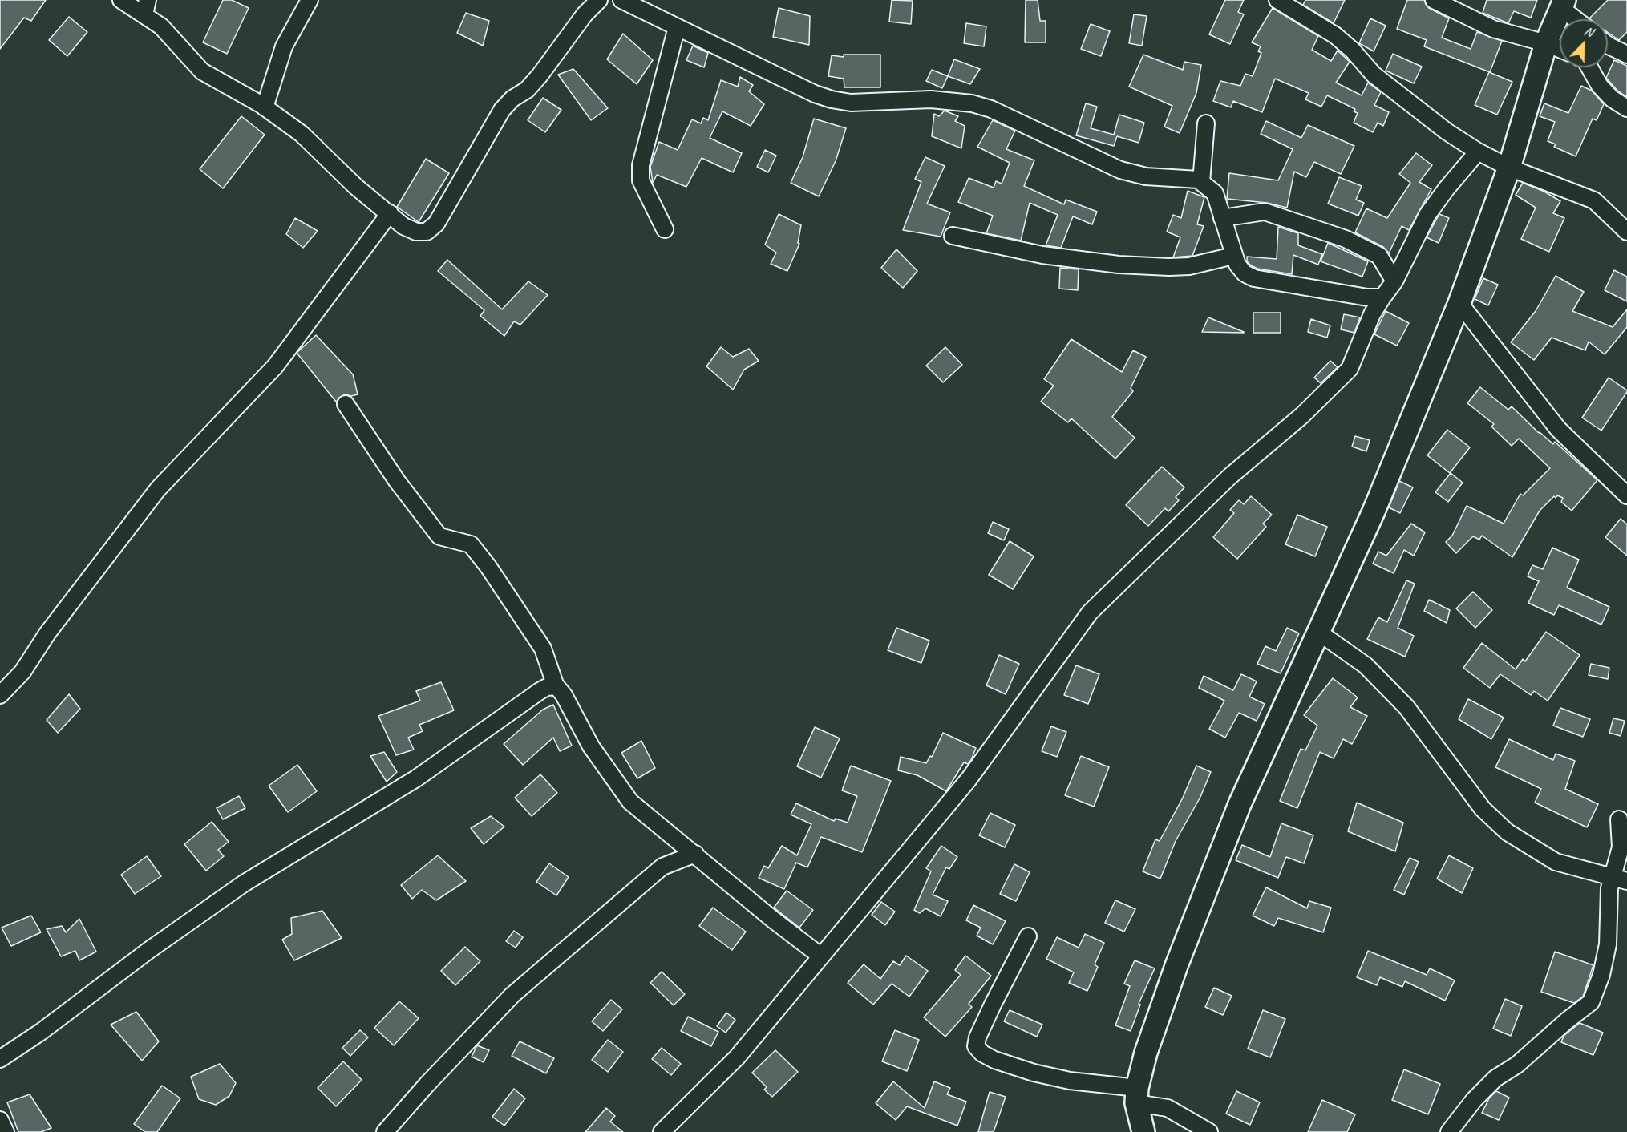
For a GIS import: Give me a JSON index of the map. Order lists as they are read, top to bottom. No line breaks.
{"north":"top right"}
